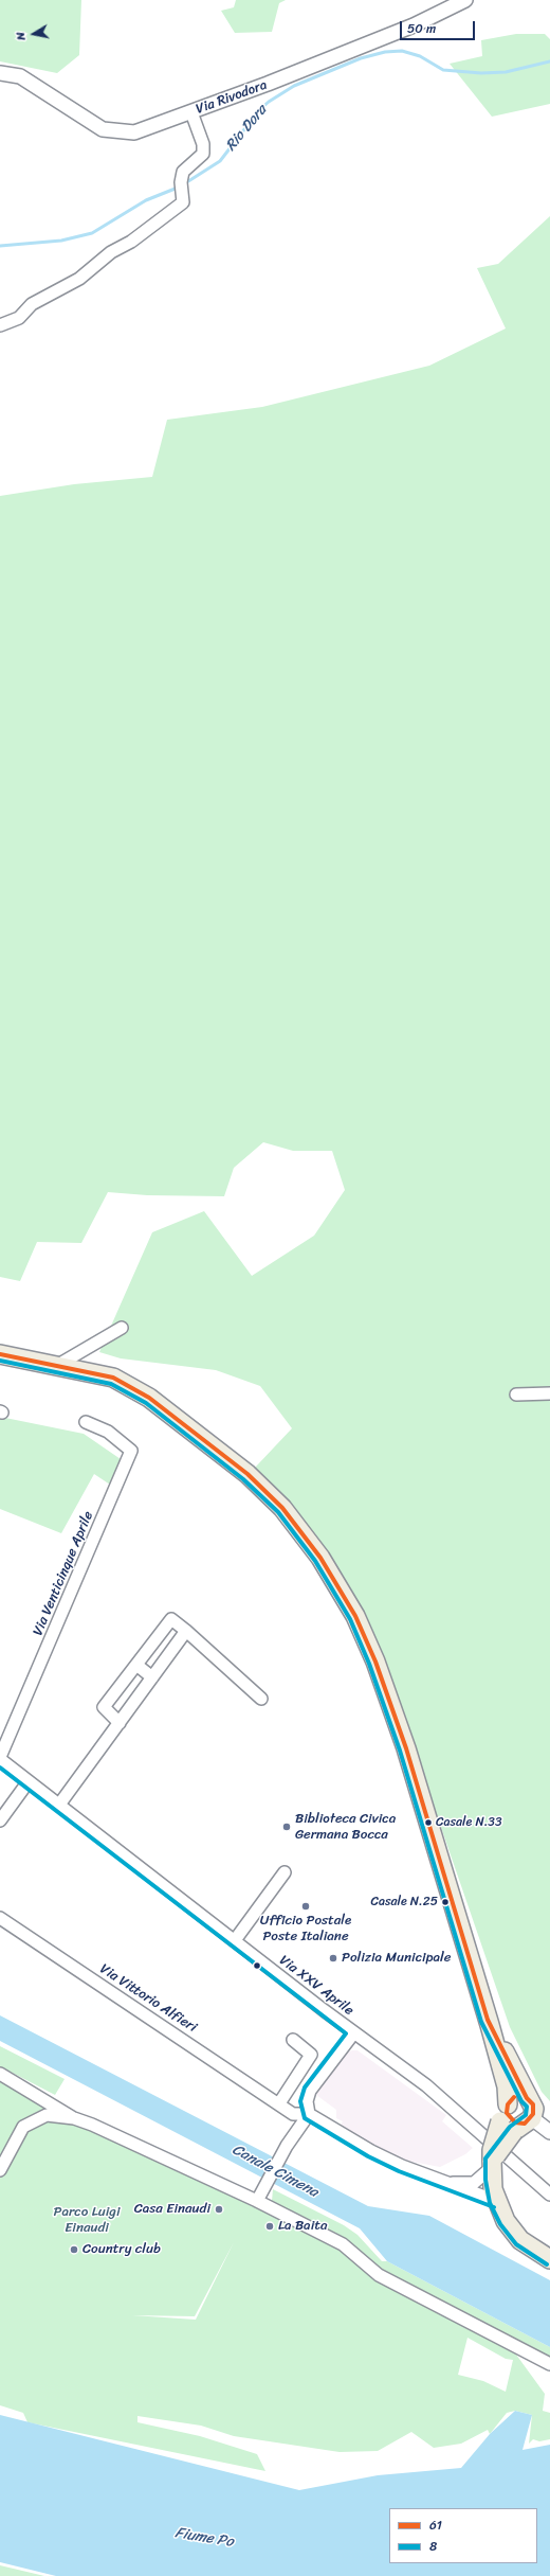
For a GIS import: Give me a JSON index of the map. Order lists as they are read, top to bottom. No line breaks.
{"streets":{"street":["Via Rivodora","Via Venticinque Aprile","Via XXV Aprile","Via Vittorio Alfieri"]},"crossings":[["Via Venticinque Aprile","Via XXV Aprile"]],"water":["Rio Dora","Canale Cimena","Fiume Po"],"parks":["Parco Luigi Einaudi"],"places":["Casale N.33","Biblioteca Civica Germana Bocca","Casale N.25","Ufficio Postale Poste Italiane","Polizia Municipale","Casa Einaudi","La Baita","Country club"],"lines":["transit line 61","transit line 8"],"legend":["61","8"],"scale_bar":"50 m","north":"left"}
